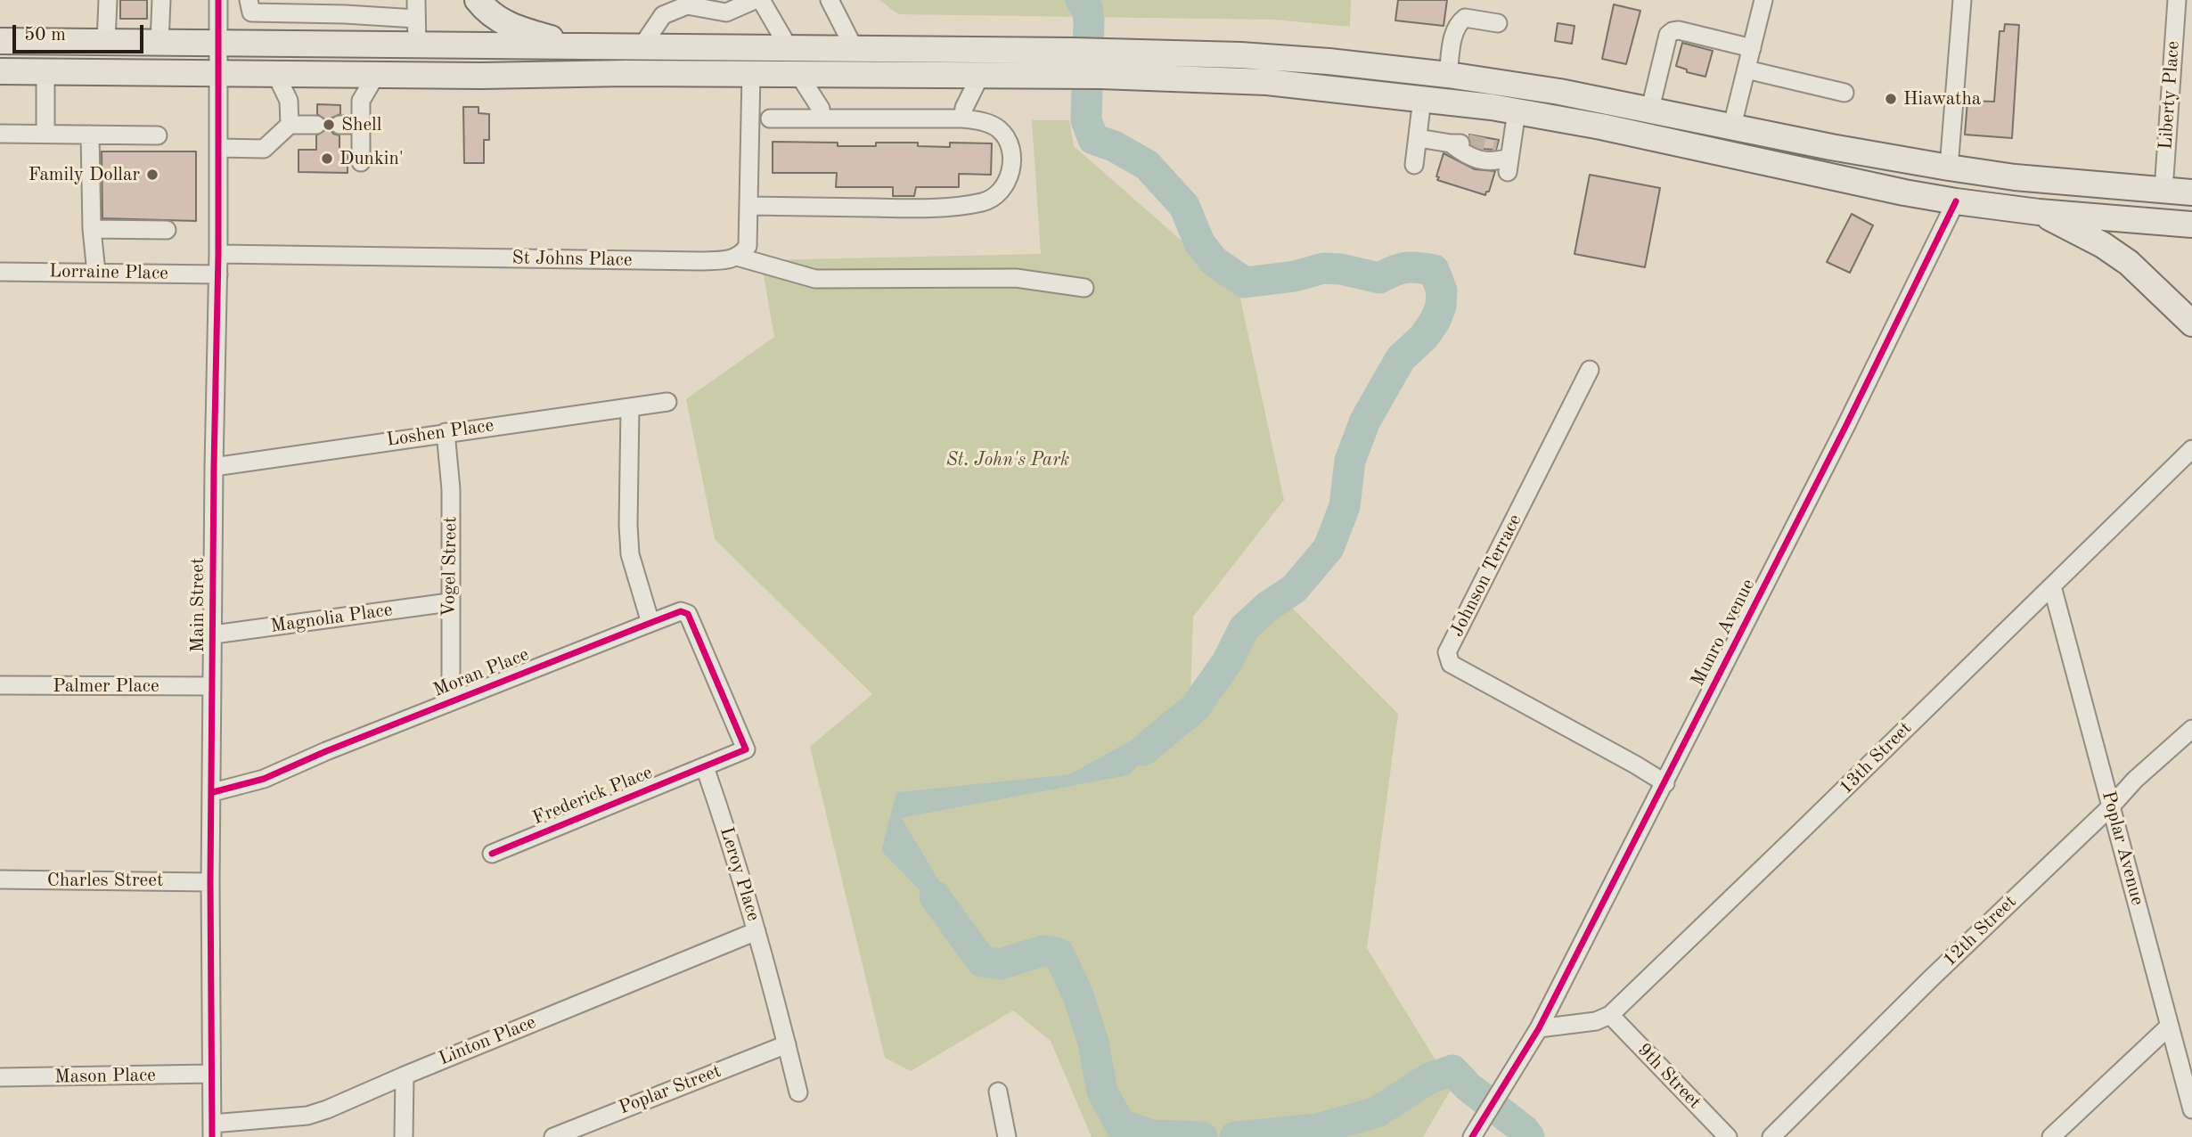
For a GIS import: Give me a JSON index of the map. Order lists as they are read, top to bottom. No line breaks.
{"streets":{"street":["Liberty Place","St Johns Place","Lorraine Place","Loshen Place","Vogel Street","Johnson Terrace","Main Street","Magnolia Place","Munro Avenue","Moran Place","Palmer Place","13th Street","Frederick Place","Poplar Avenue","Leroy Place","Charles Street","12th Street","Linton Place","Mason Place","9th Street","Poplar Street"]},"crossings":[["St Johns Place","Main Street"],["Lorraine Place","Main Street"],["Loshen Place","Vogel Street"],["Loshen Place","Main Street"],["Vogel Street","Magnolia Place"],["Vogel Street","Moran Place"],["Johnson Terrace","Munro Avenue"],["Main Street","Magnolia Place"],["Main Street","Moran Place"],["Main Street","Palmer Place"],["Main Street","Charles Street"],["Main Street","Linton Place"],["Main Street","Mason Place"],["Munro Avenue","13th Street"],["Moran Place","Frederick Place"],["Moran Place","Leroy Place"],["13th Street","Poplar Avenue"],["13th Street","9th Street"],["Frederick Place","Leroy Place"],["Poplar Avenue","12th Street"],["Leroy Place","Linton Place"],["Leroy Place","Poplar Street"]],"parks":["St. John's Park"],"places":["Hiawatha","Shell","Dunkin'","Family Dollar"],"scale_bar":"50 m"}
